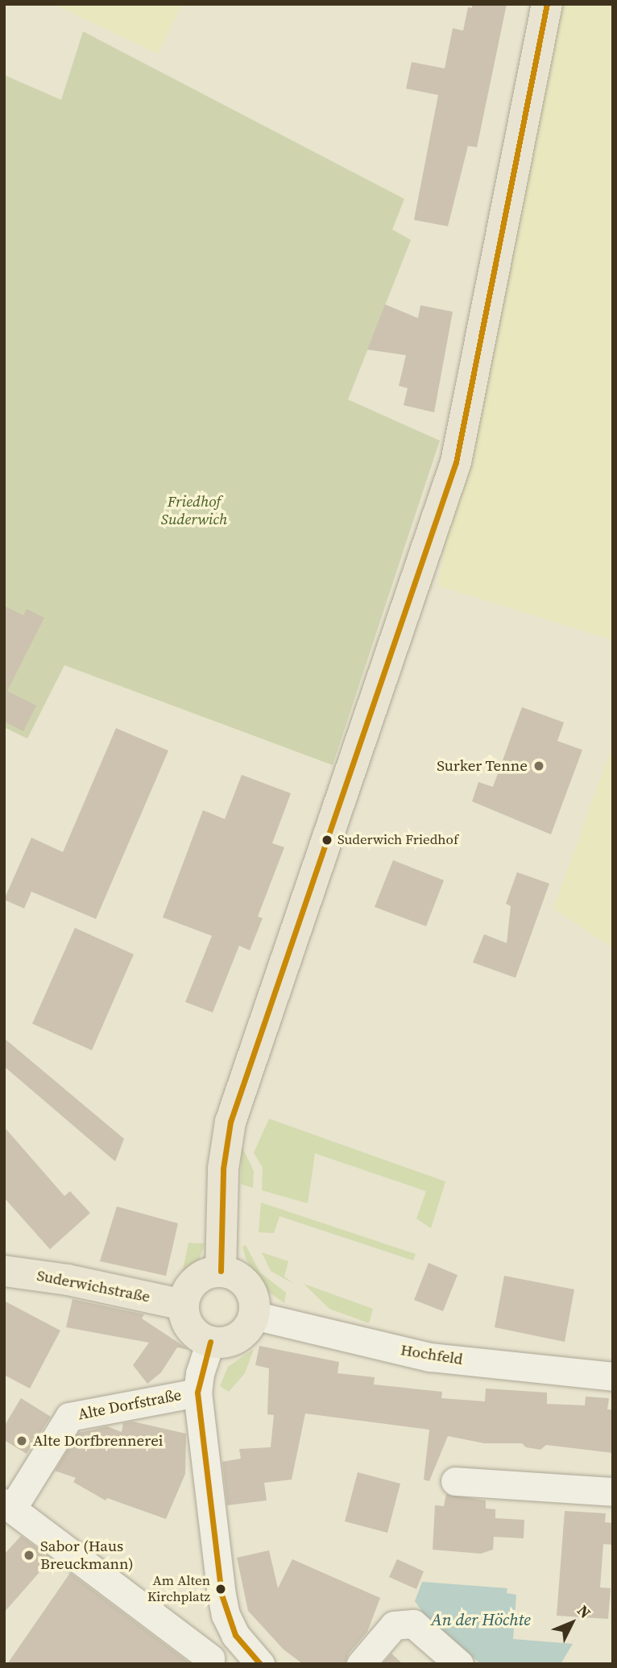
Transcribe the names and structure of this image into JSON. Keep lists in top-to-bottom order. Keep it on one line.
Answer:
{"streets":{"main road":["Suderwichstraße"],"street":["Hochfeld","Alte Dorfstraße"]},"crossings":[["Suderwichstraße","Hochfeld"]],"water":["An der Höchte"],"parks":["Friedhof Suderwich"],"places":["Surker Tenne","Suderwich Friedhof","Alte Dorfbrennerei","Sabor (Haus Breuckmann)","Am Alten Kirchplatz"],"north":"top right"}
